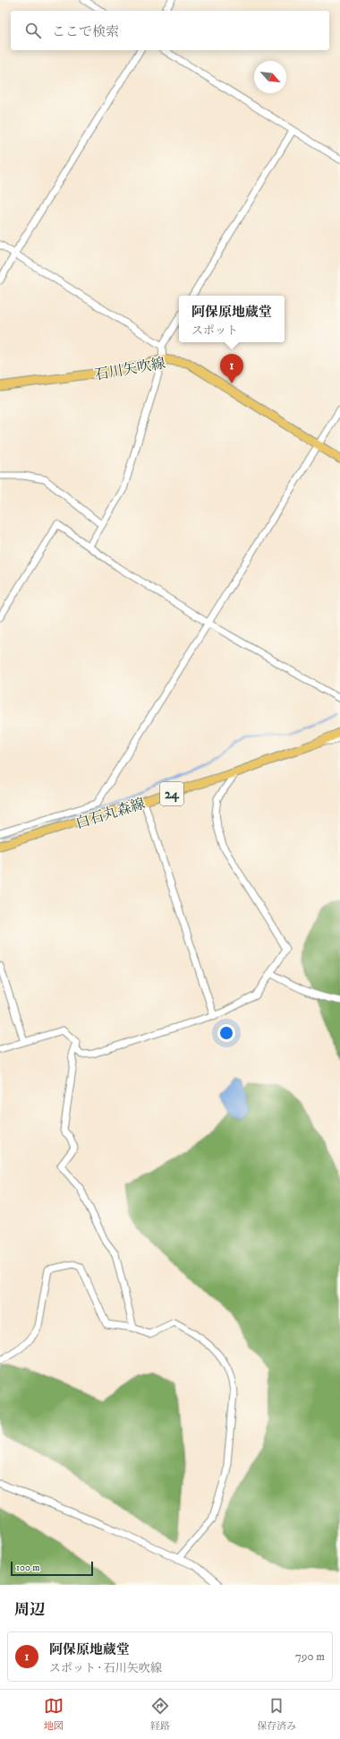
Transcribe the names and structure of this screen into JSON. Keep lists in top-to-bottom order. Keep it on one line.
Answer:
{"streets":{"main road":["石川矢吹線","24","白石丸森線"]},"scale_bar":"100 m","north":"bottom right","page":{"search":"ここで検索","popup":["阿保原地蔵堂","スポット"],"pins":"1","scale":"100 m","heading":"周辺","list":[{"mark":"1","name":"阿保原地蔵堂","note":"スポット · 石川矢吹線","value":"790 m"}],"nav":["地図","経路","保存済み"]}}
